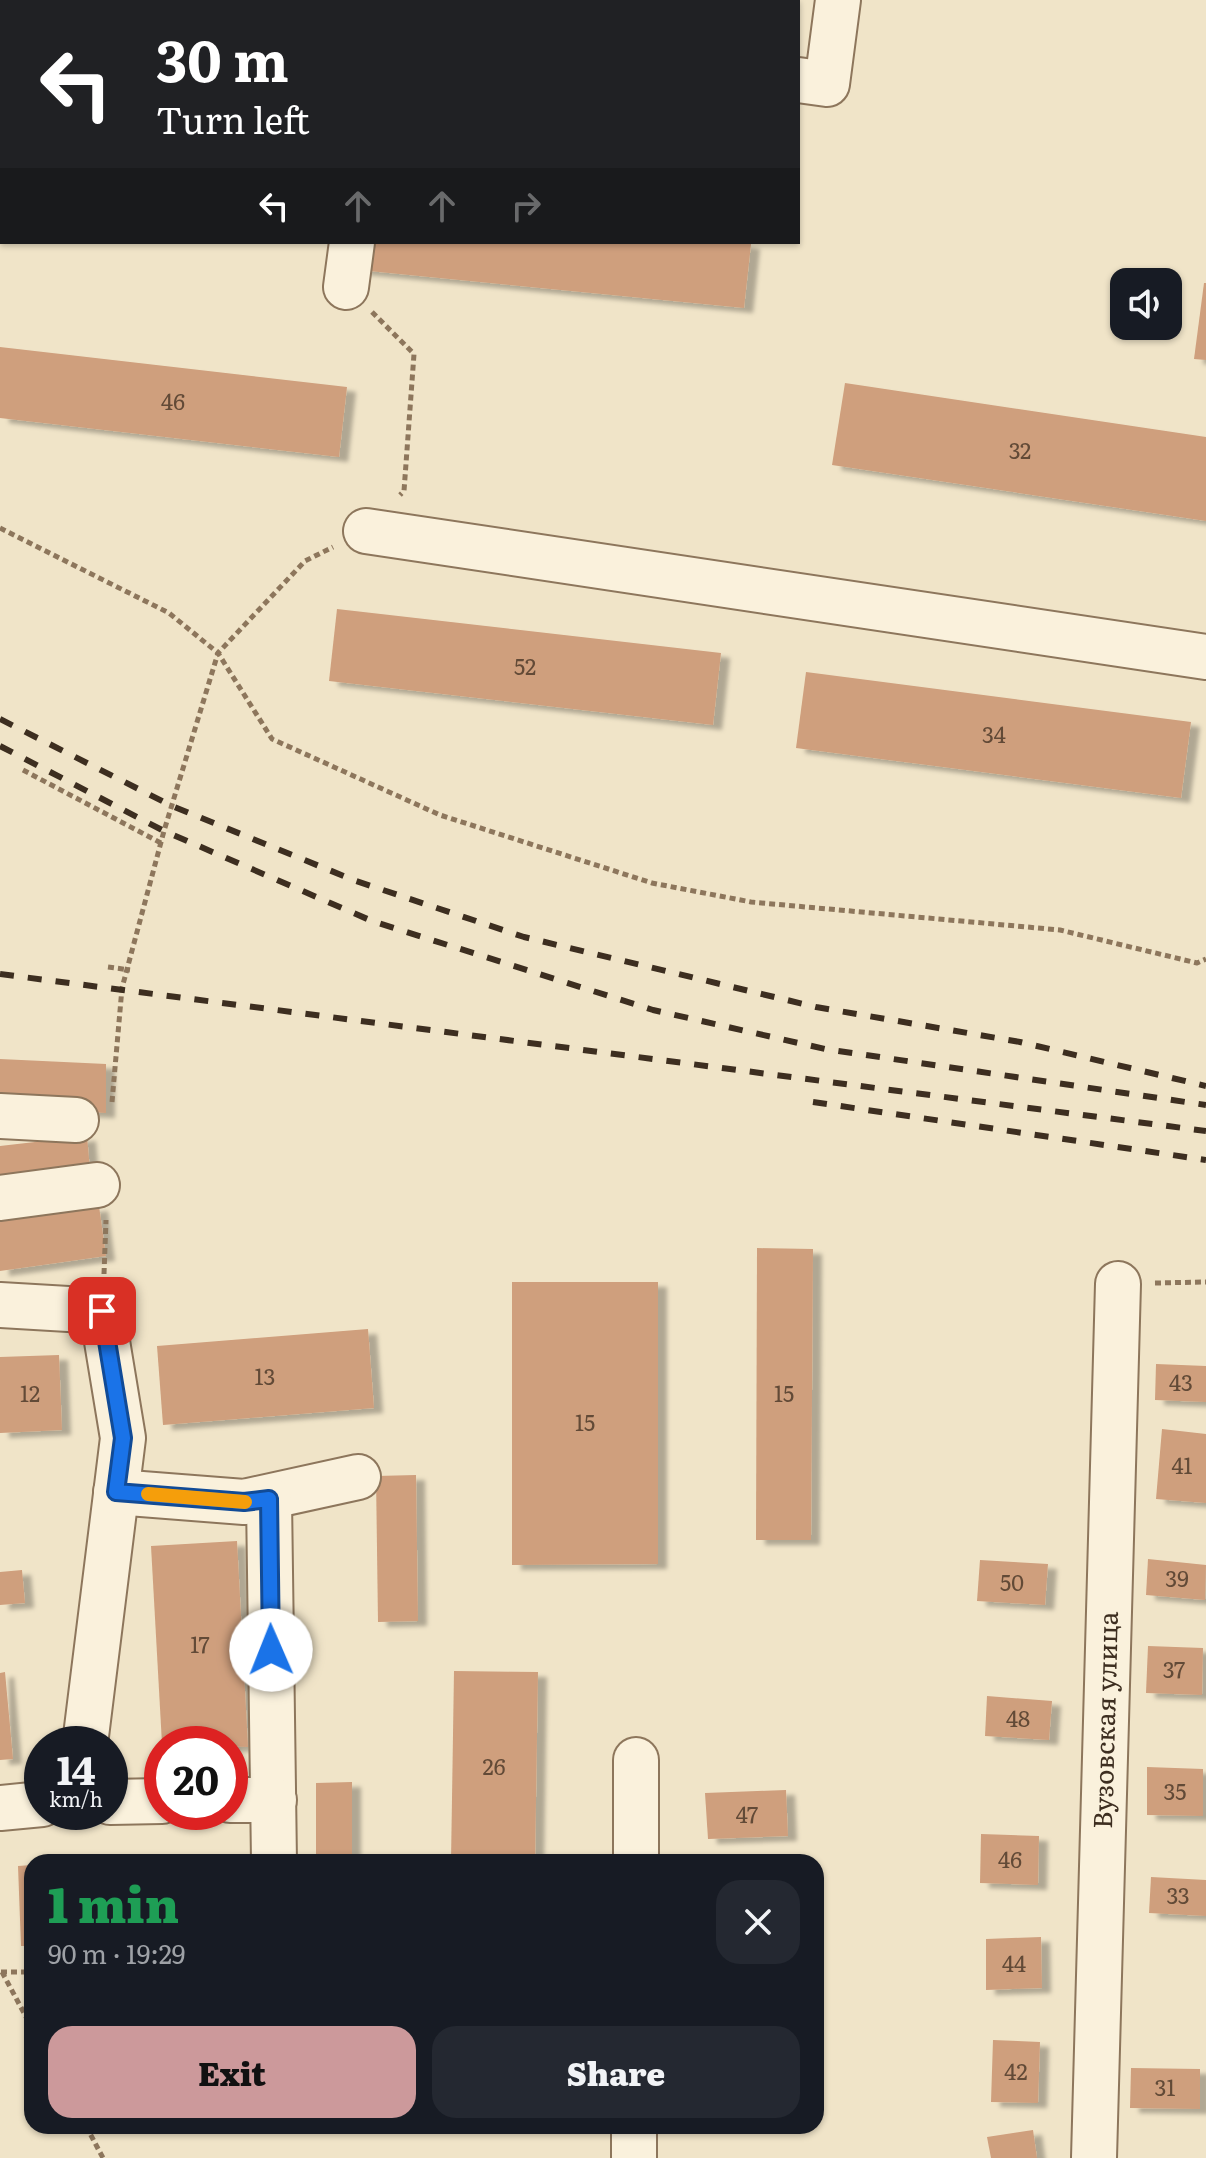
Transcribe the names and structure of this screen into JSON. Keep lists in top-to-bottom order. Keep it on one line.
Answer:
{"streets":{"street":["Вузовская улица"]},"house_numbers":["46","32","52","34","13","43","12","15","15","41","39","50","17","37","48","26","35","47","46","33","44","42","31"],"page":{"turn":["30 m","Turn left"],"speed":"14 km/h","limit":"20","heading":["1 min","90 m · 19:29"],"buttons":["Exit","Share"]}}
